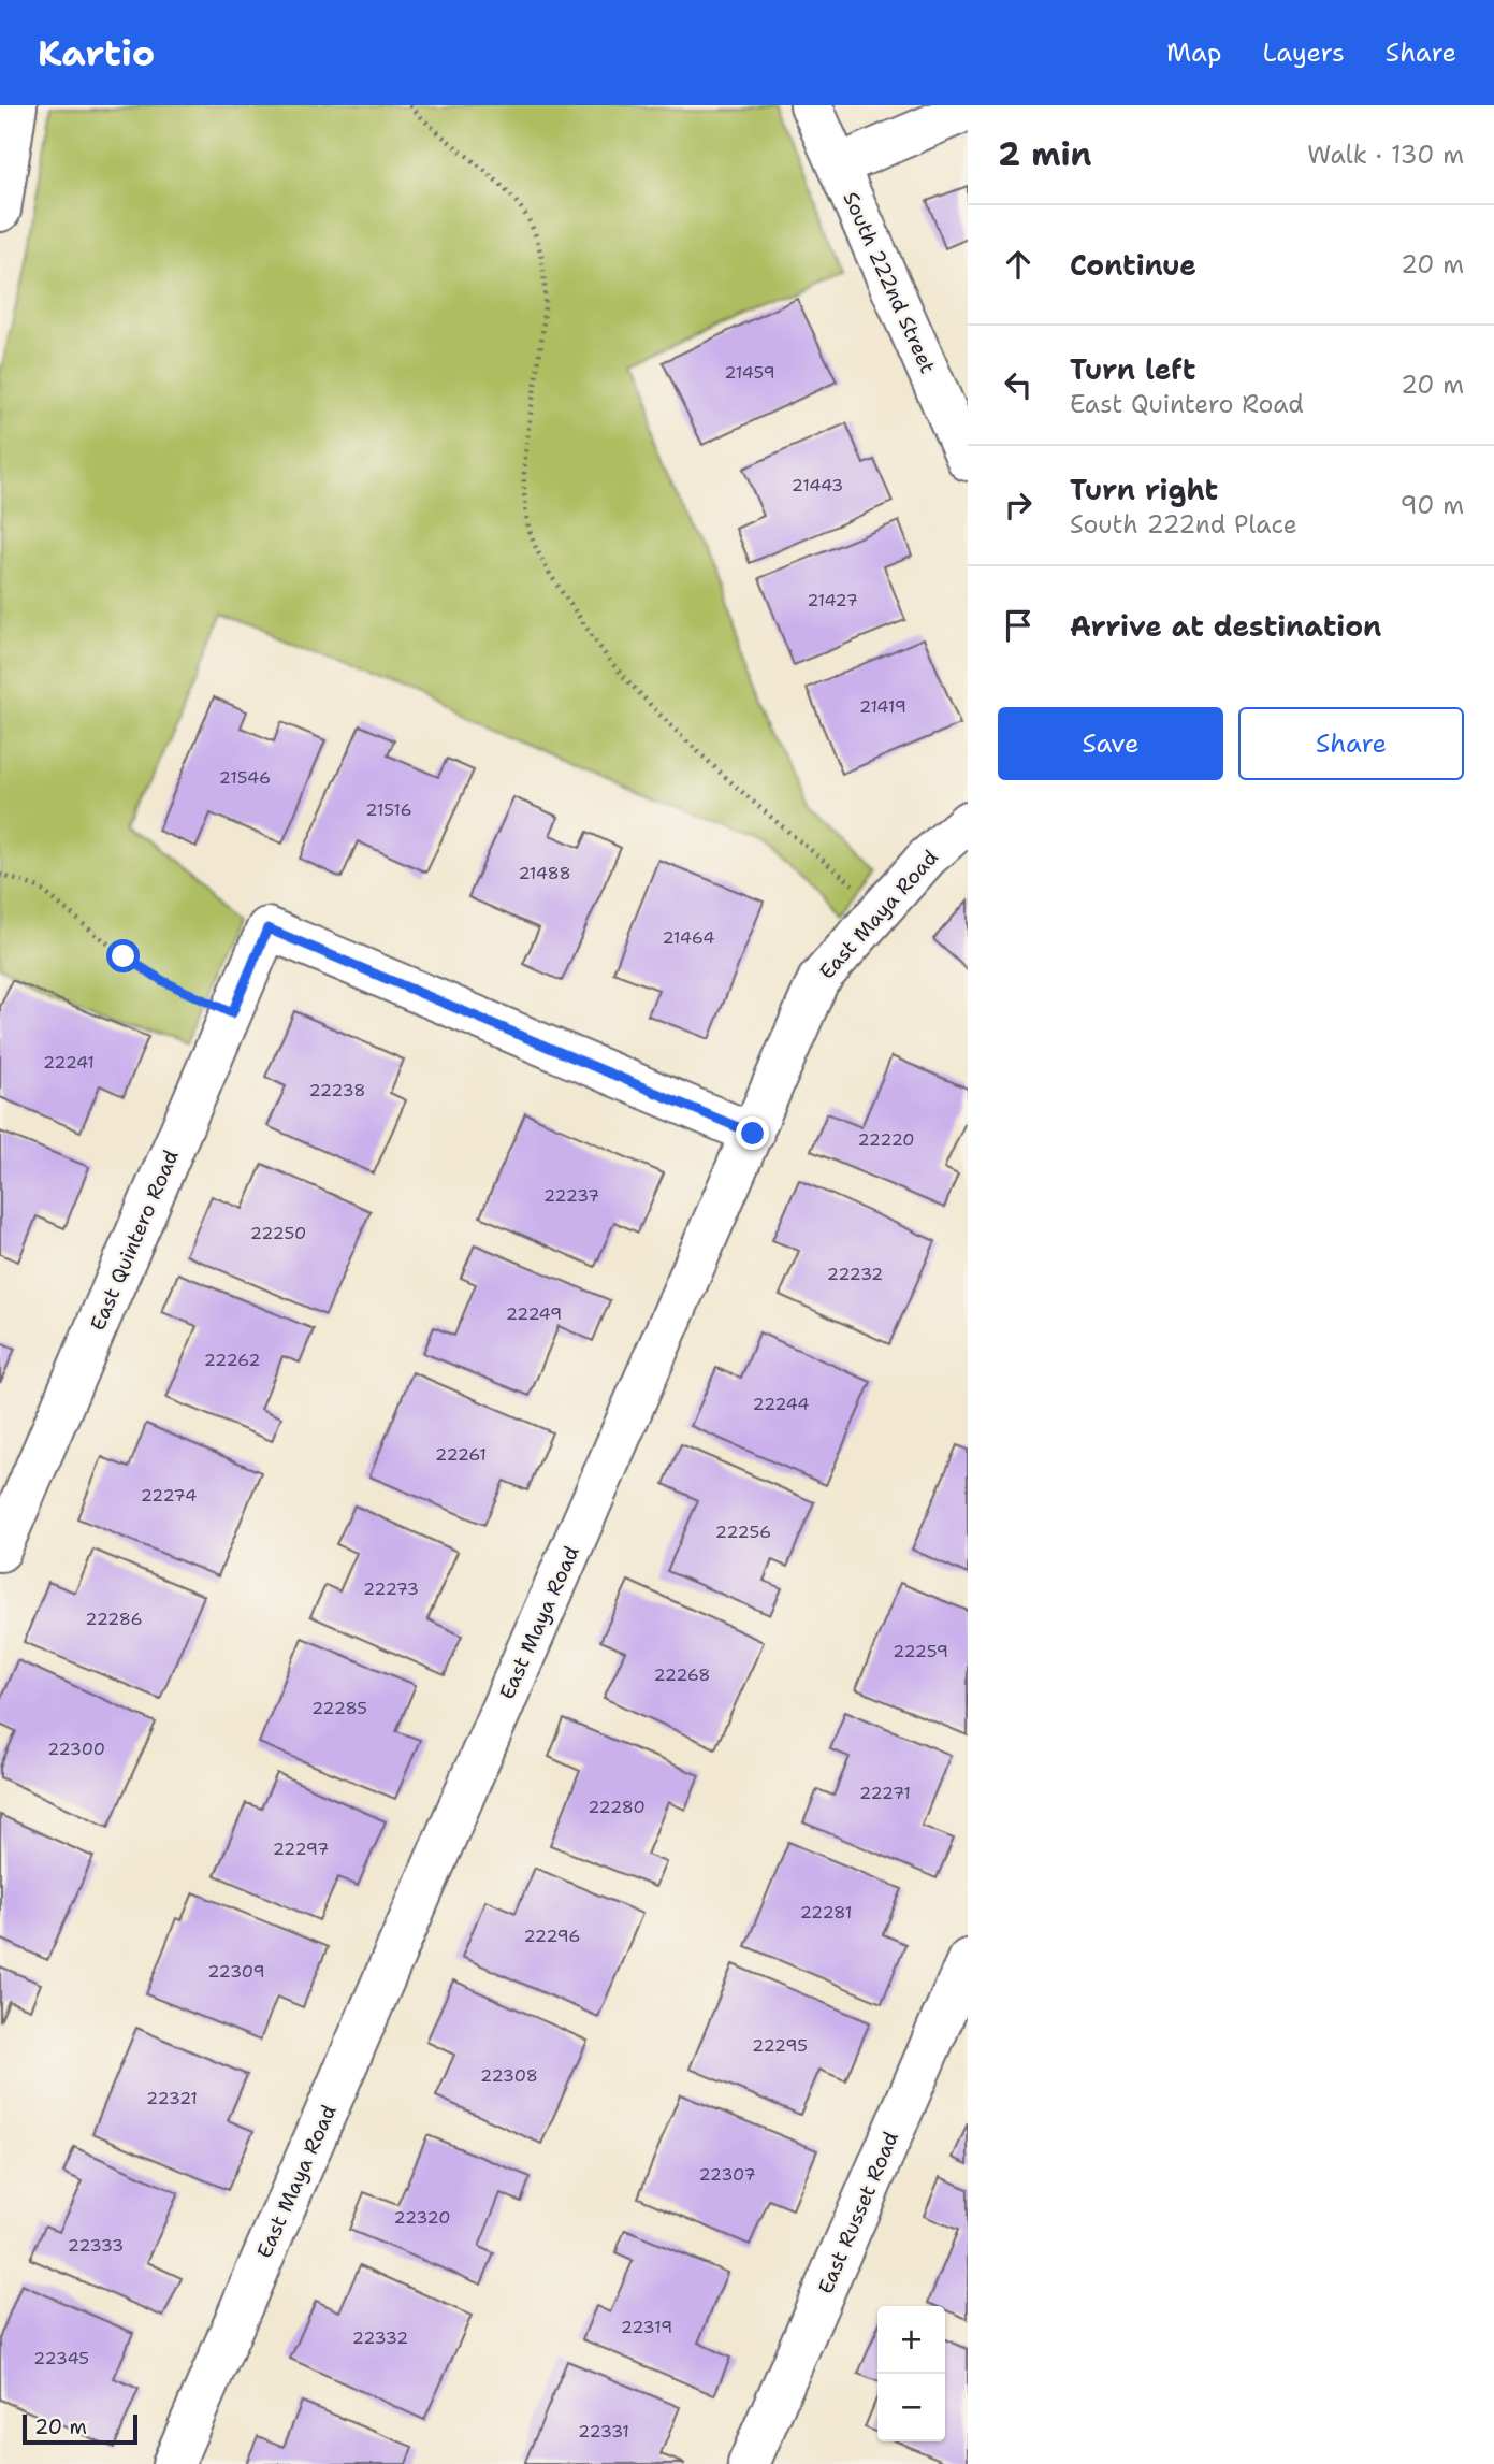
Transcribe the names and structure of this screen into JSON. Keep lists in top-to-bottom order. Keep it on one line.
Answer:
{"streets":{"street":["South 222nd Street","East Maya Road","East Quintero Road","East Russet Road"]},"crossings":[["East Maya Road","East Quintero Road"]],"house_numbers":["21459","21443","21427","21419","21546","21516","21488","21464","22241","22238","22220","22237","22250","22232","22249","22262","22244","22261","22274","22256","22273","22286","22259","22268","22285","22300","22271","22280","22297","22281","22296","22309","22295","22308","22321","22307","22320","22333","22319","22332","22345","22331"],"scale_bar":"20 m","page":{"header":"Kartio","nav":["Map","Layers","Share"],"heading":["2 min","Walk · 130 m"],"list":[["Continue","20 m"],["Turn left","East Quintero Road","20 m"],["Turn right","South 222nd Place","90 m"],"Arrive at destination"],"buttons":["Save","Share"],"map_buttons":["+","−"],"scale":"20 m"}}
